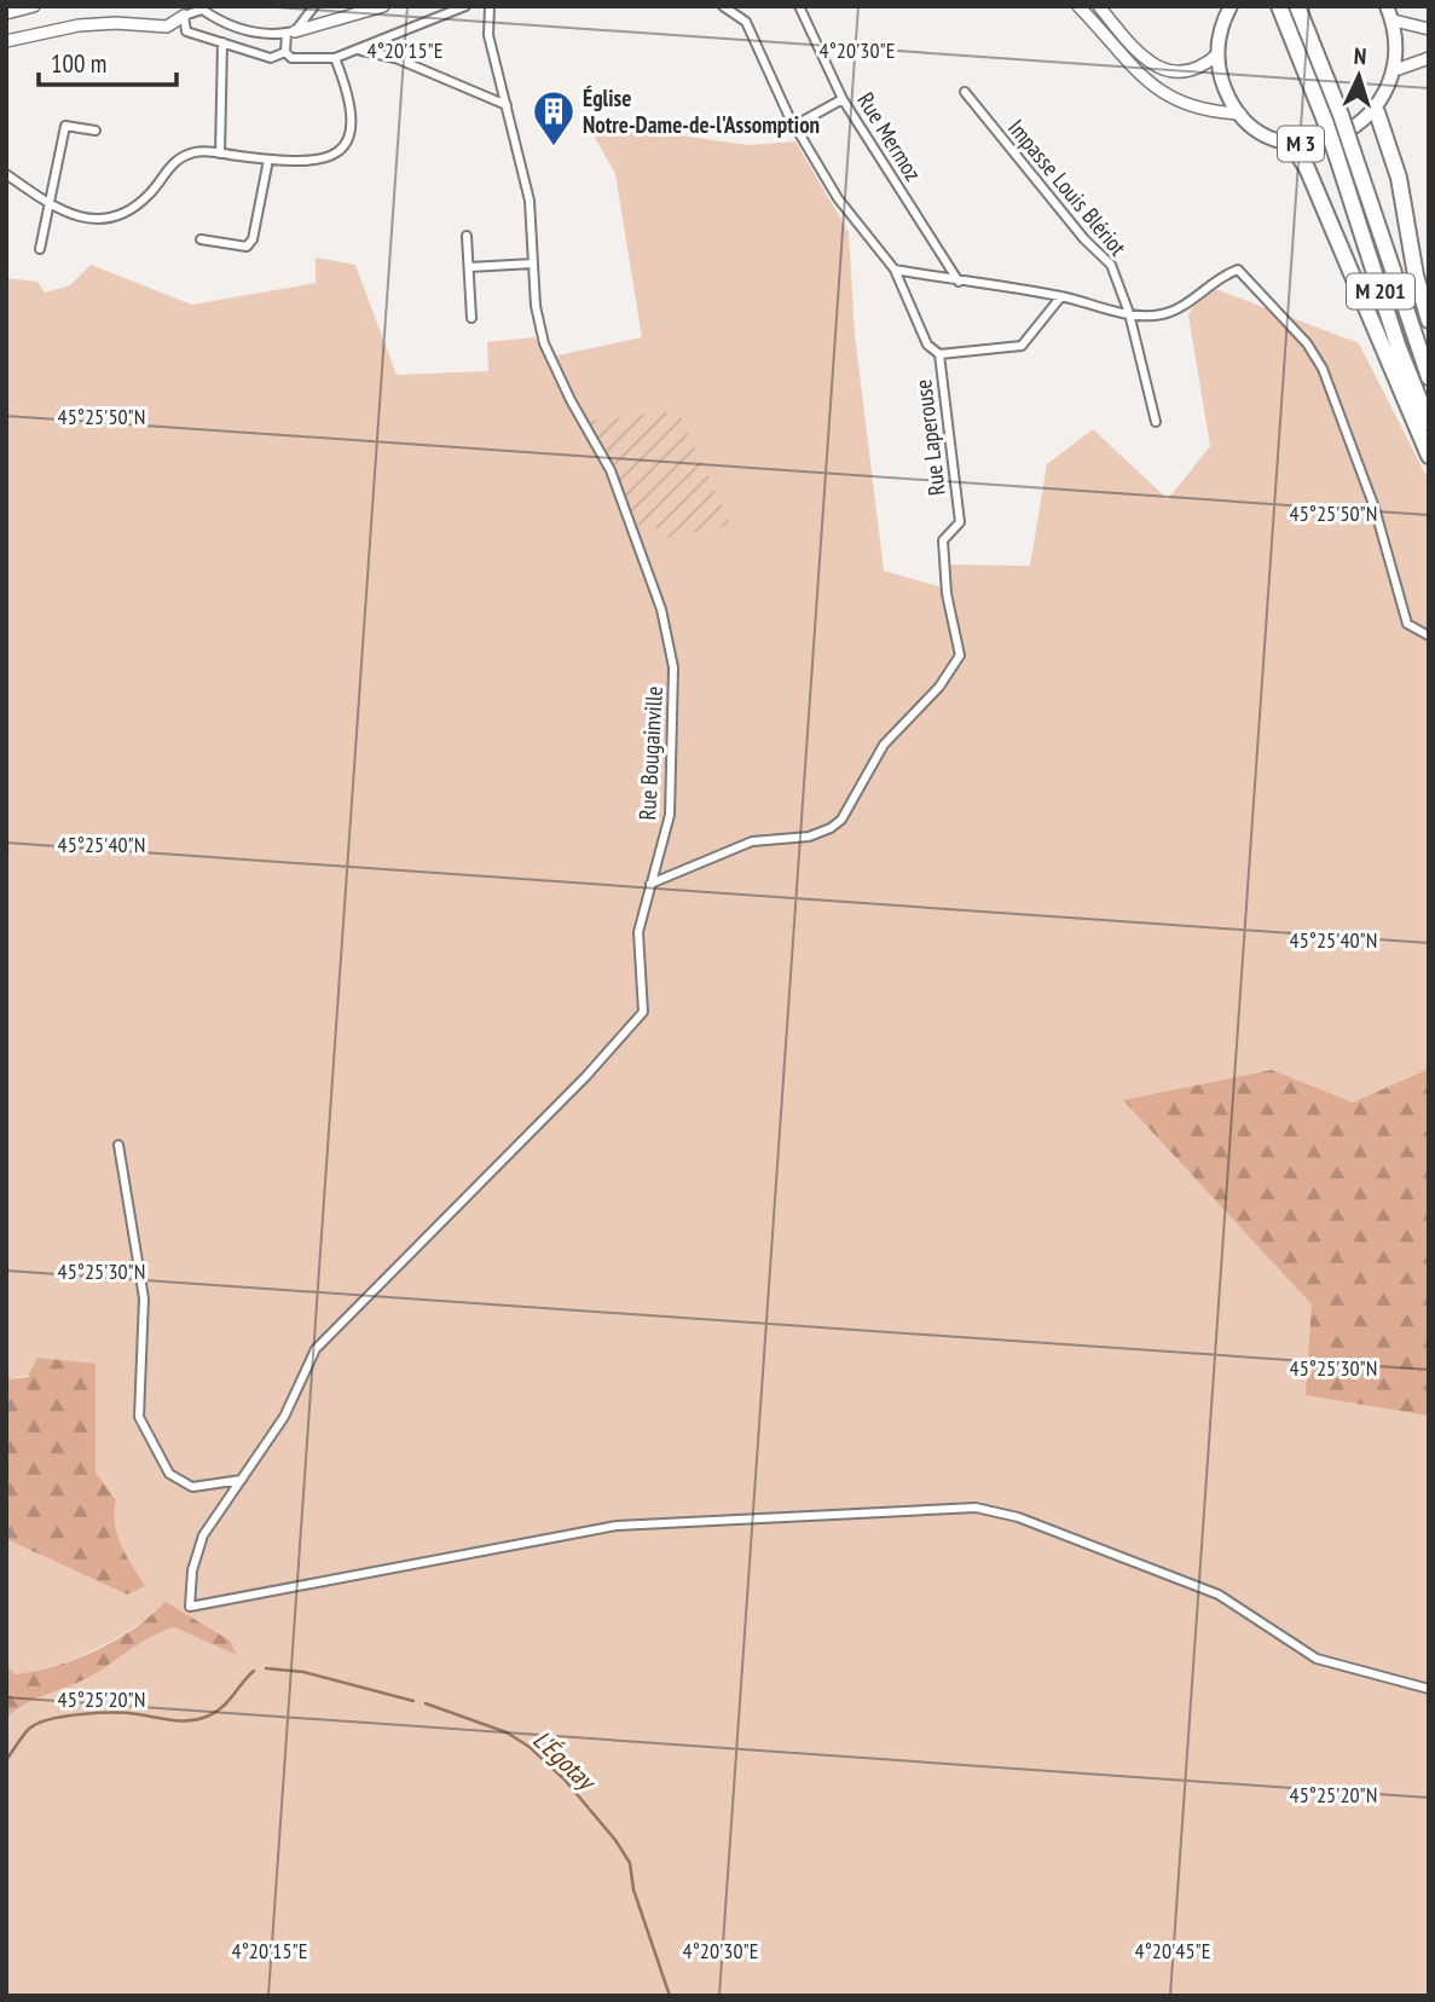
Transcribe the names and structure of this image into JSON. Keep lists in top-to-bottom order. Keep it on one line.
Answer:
{"streets":{"highway":["M 201"],"main road":["M 3"],"street":["Rue Mermoz","Impasse Louis Blériot","Rue Laperouse","Rue Bougainville"]},"crossings":[["Rue Laperouse","Rue Bougainville"]],"water":["L'Égotay"],"places":{"building":["Église Notre-Dame-de-l'Assomption"]},"scale_bar":"100 m","north":"top","coordinates":["4°20'15\"E","4°20'30\"E","45°25'50\"N","45°25'40\"N","45°25'30\"N","45°25'20\"N","4°20'45\"E"]}
